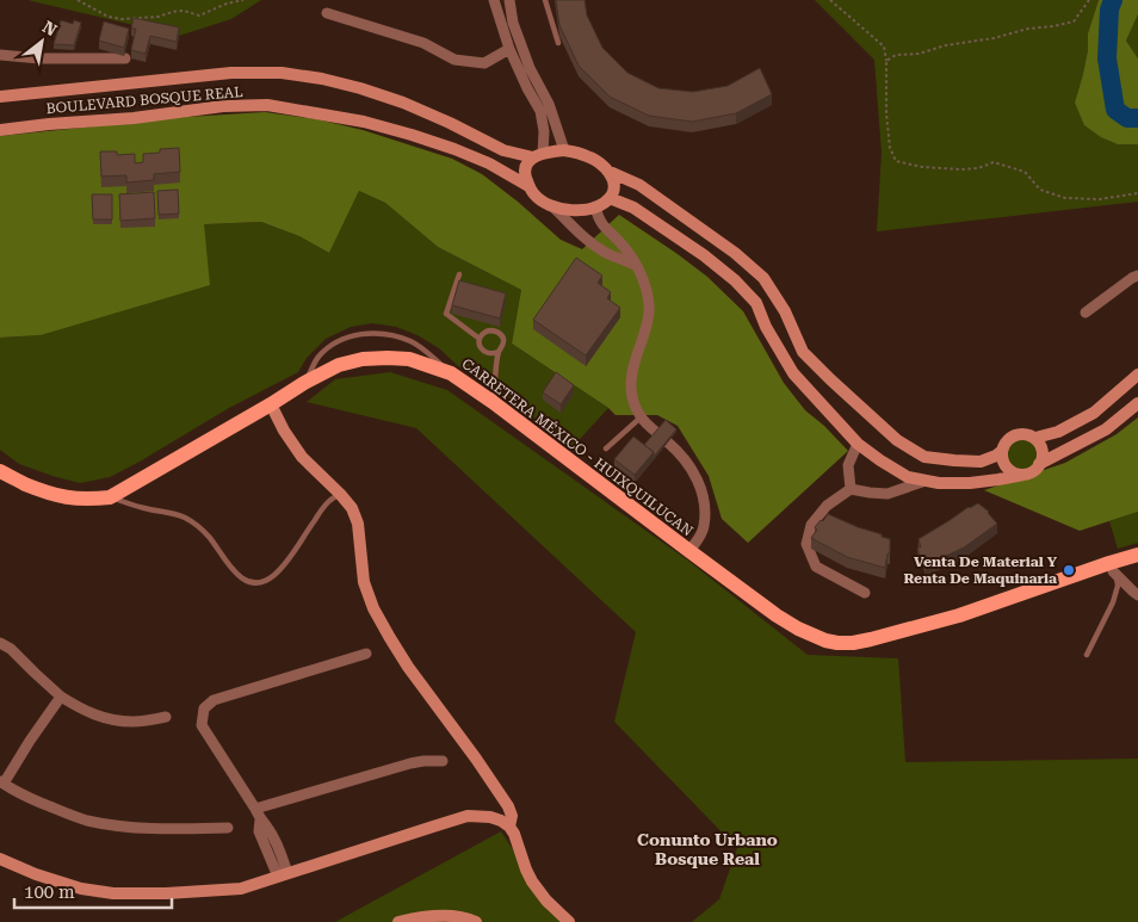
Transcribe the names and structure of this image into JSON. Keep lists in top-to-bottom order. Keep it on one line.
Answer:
{"streets":{"main road":["CARRETERA MÉXICO - HUIXQUILUCAN"],"street":["BOULEVARD BOSQUE REAL"]},"districts":["Conunto Urbano Bosque Real"],"places":["Venta De Material Y Renta De Maquinaria"],"scale_bar":"100 m","north":"top right"}
